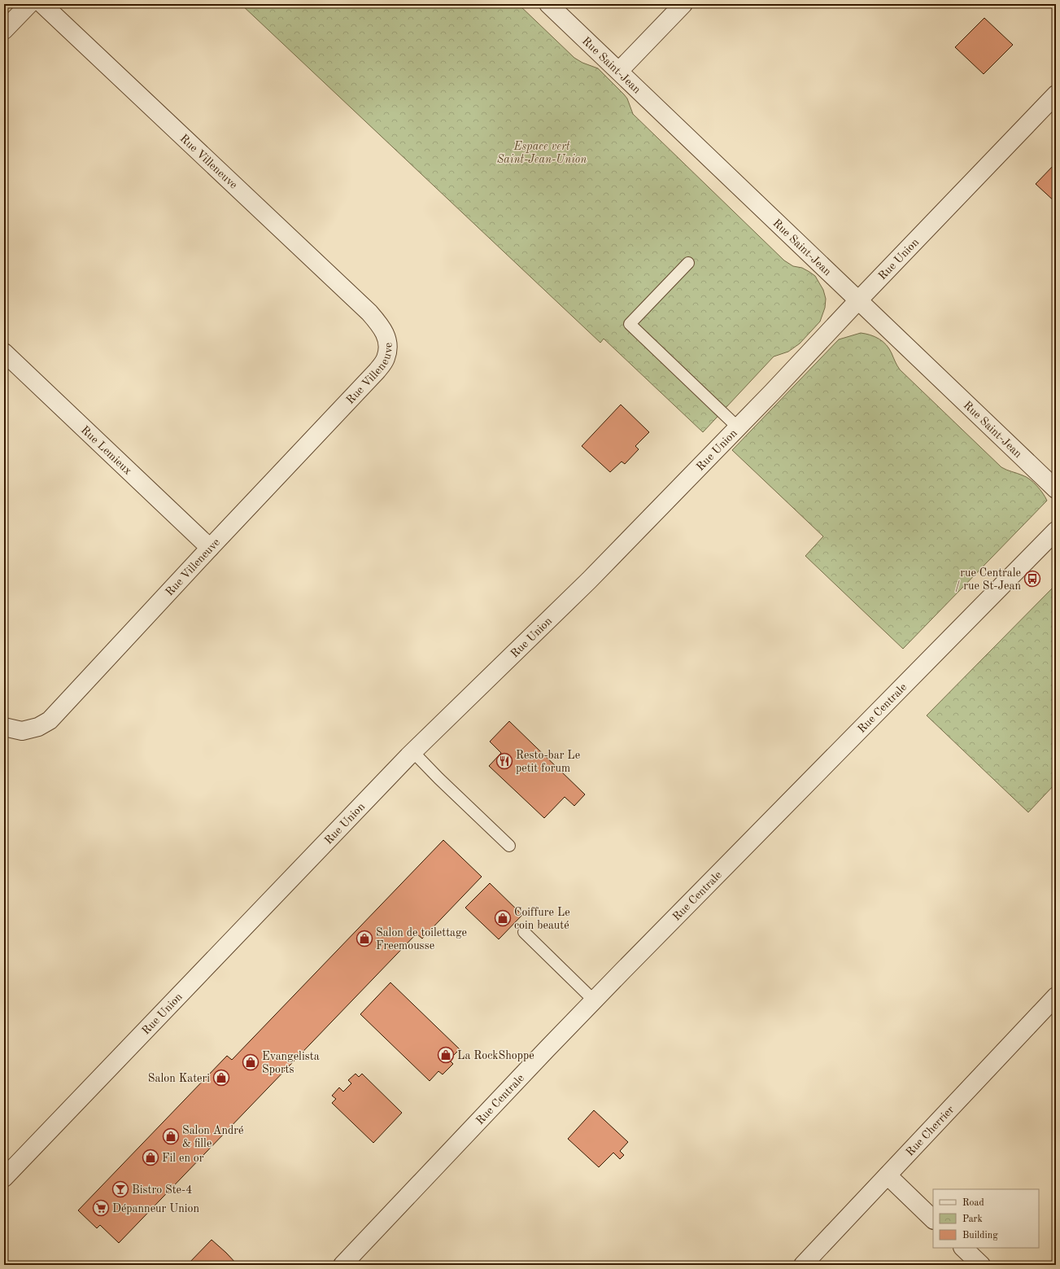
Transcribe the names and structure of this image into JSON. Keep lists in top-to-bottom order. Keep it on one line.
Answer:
{"streets":{"street":["Rue Saint-Jean","Rue Villeneuve","Rue Union","Rue Lemieux","Rue Centrale","Rue Cherrier"]},"crossings":[["Rue Saint-Jean","Rue Union"],["Rue Villeneuve","Rue Lemieux"]],"parks":["Espace vert Saint-Jean-Union"],"places":{"bus stop":["rue Centrale / rue St-Jean"],"restaurant":["Resto-bar Le petit forum"],"shop":["Coiffure Le coin beauté","Salon de toilettage Freemousse","La RockShoppe","Evangelista Sports","Salon Kateri","Salon André & fille","Fil en or"],"bar":["Bistro Ste-4"],"supermarket":["Dépanneur Union"]},"legend":["Road","Park","Building"]}
